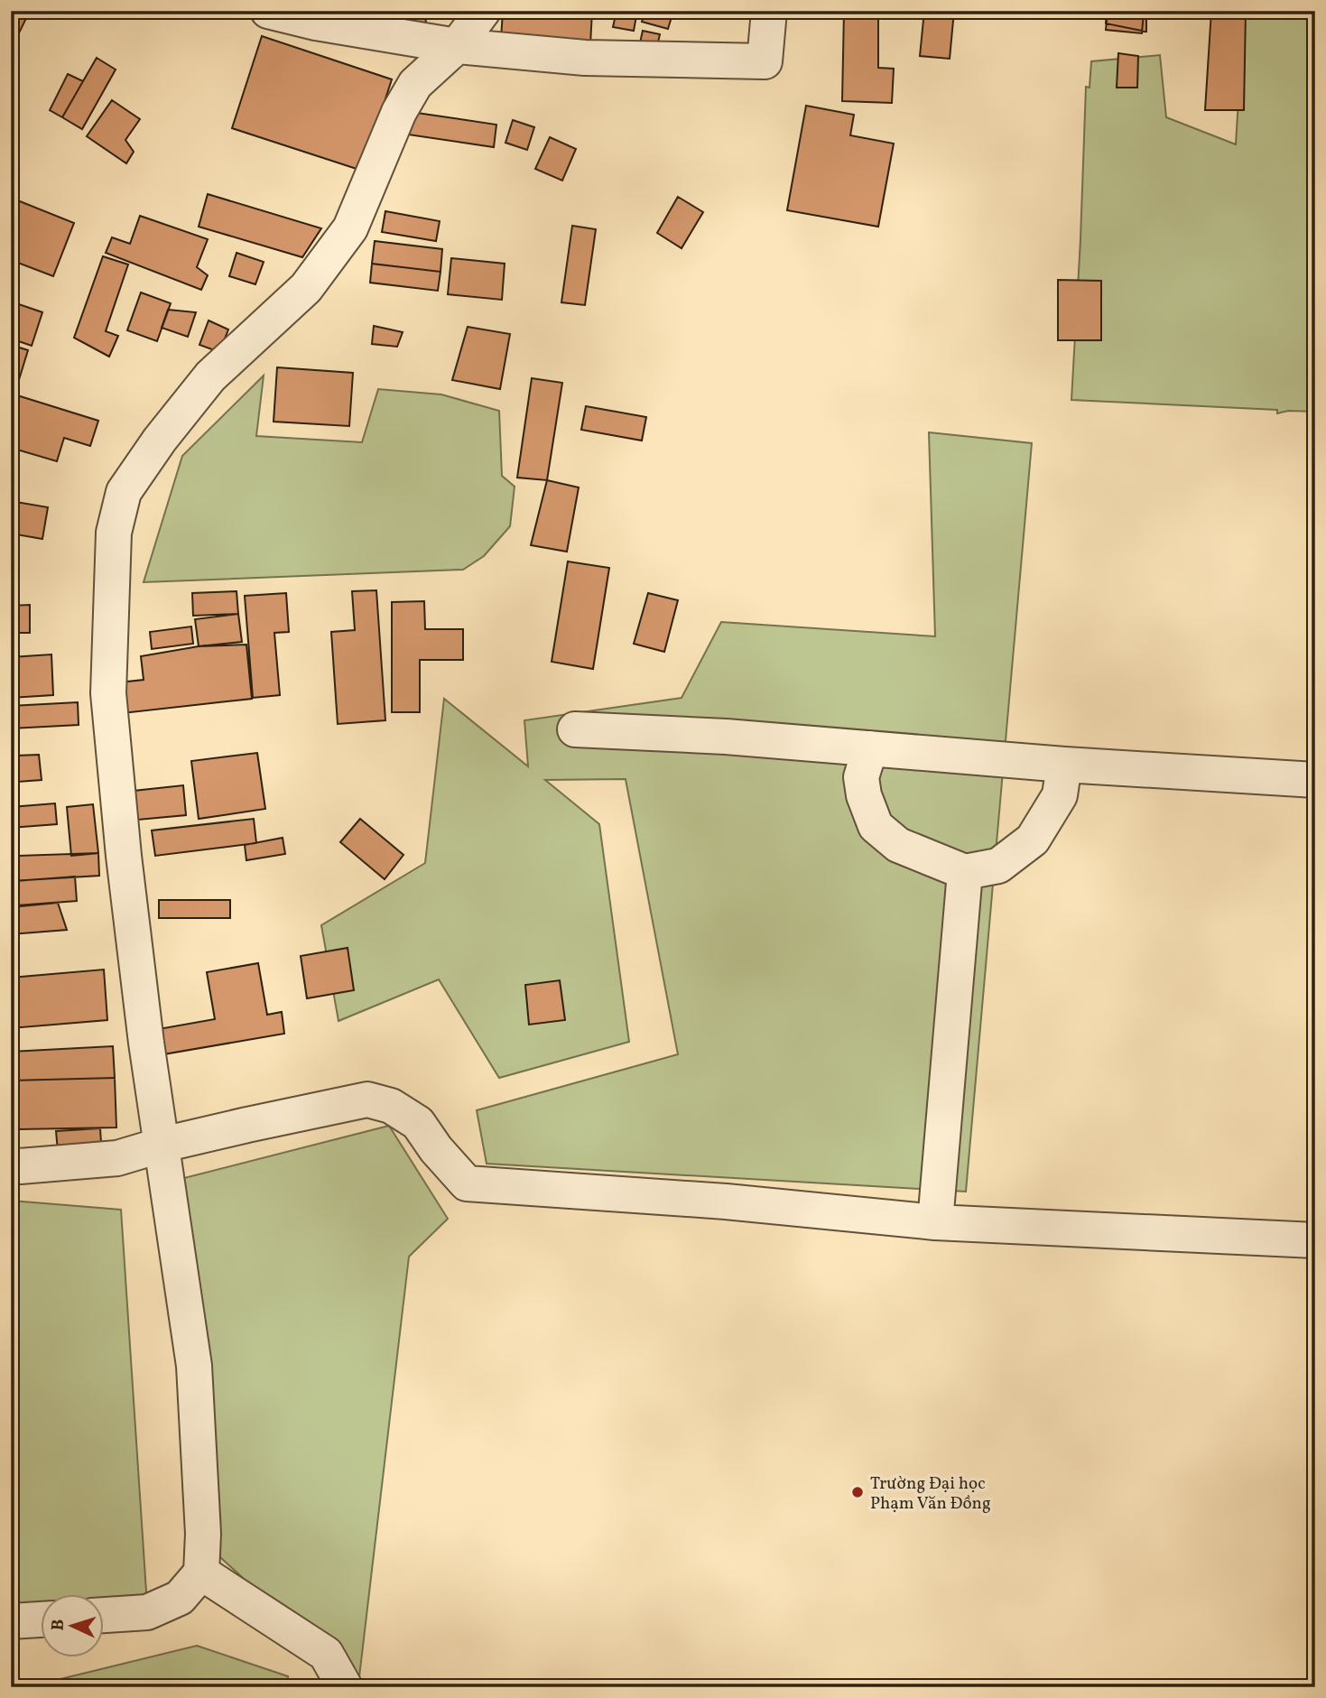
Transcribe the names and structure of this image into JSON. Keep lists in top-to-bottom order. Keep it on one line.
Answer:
{"places":["Trường Đại học Phạm Văn Đồng"],"north":"left"}
